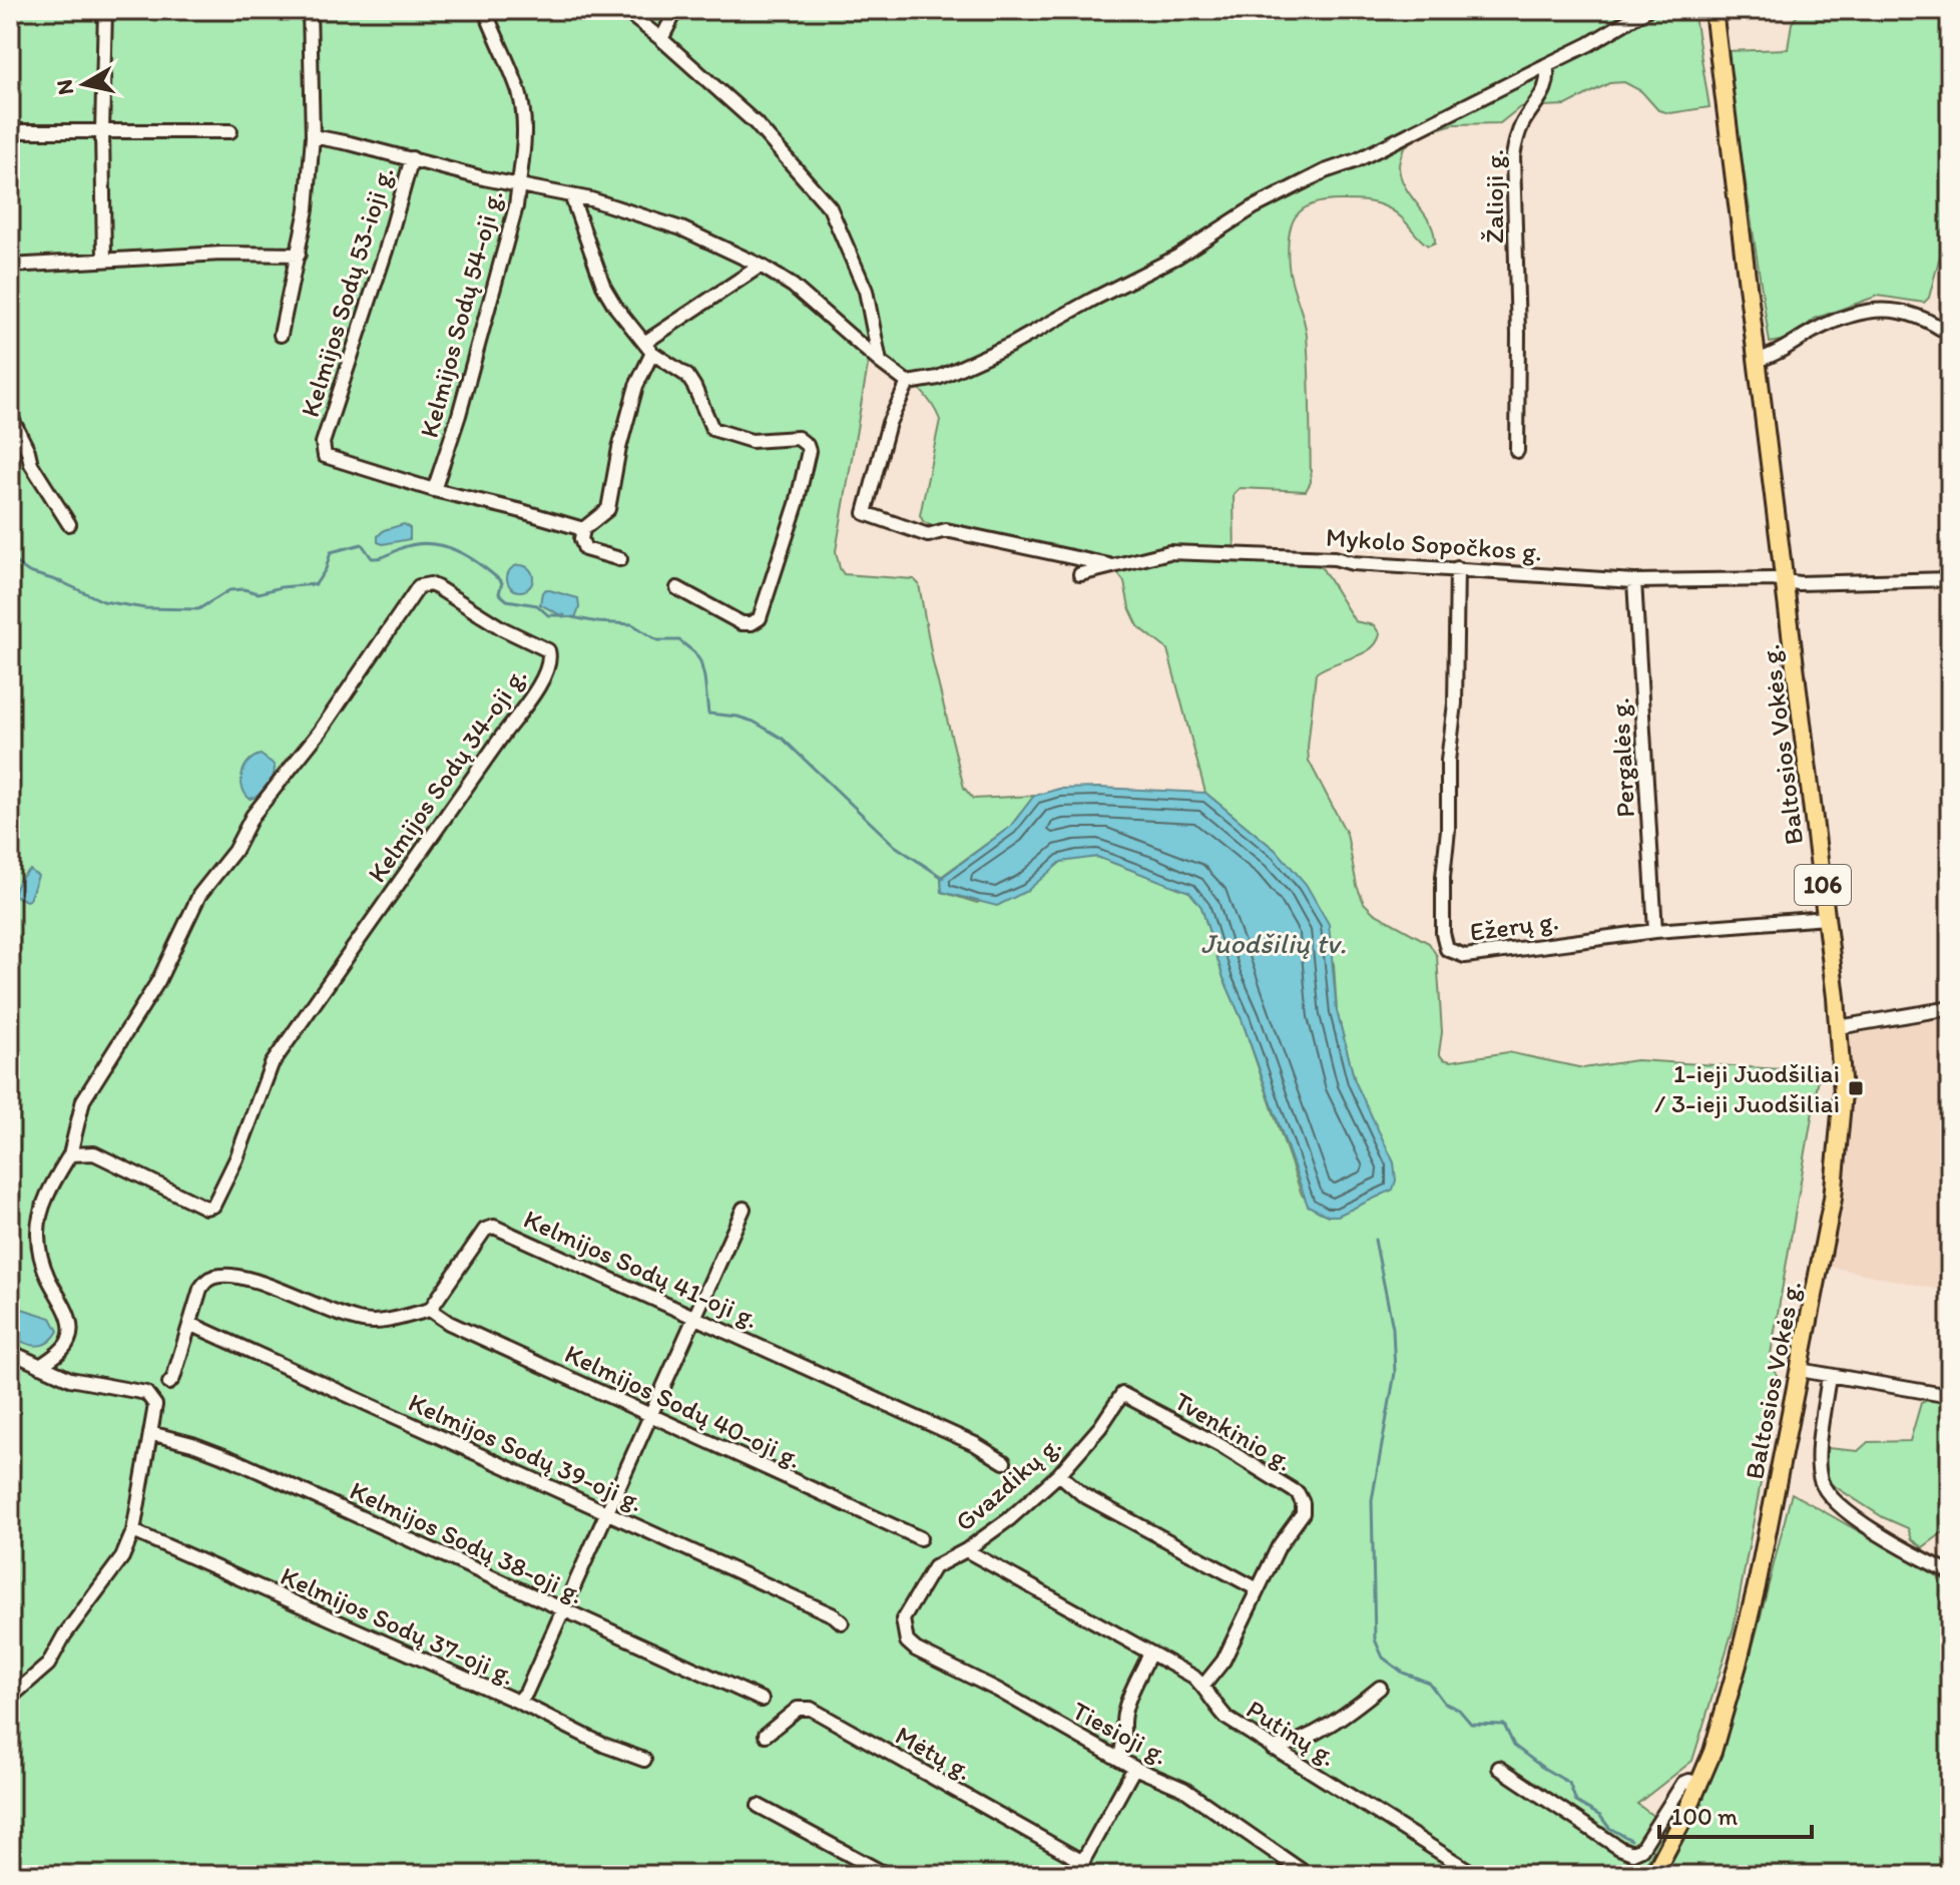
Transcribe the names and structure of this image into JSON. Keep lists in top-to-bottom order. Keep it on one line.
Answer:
{"streets":{"main road":["Baltosios Vokės g.","106"],"street":["Žalioji g.","Kelmijos Sodų 53-ioji g.","Kelmijos Sodų 54-oji g.","Mykolo Sopočkos g.","Pergalės g.","Kelmijos Sodų 34-oji g.","Ežerų g.","Kelmijos Sodų 41-oji g.","Kelmijos Sodų 40-oji g.","Tvenkinio g.","Kelmijos Sodų 39-oji g.","Gvazdikų g.","Kelmijos Sodų 38-oji g.","Kelmijos Sodų 37-oji g.","Tiesioji g.","Putinų g.","Mėtų g."]},"crossings":[["Kelmijos Sodų 53-ioji g.","Kelmijos Sodų 54-oji g."],["Mykolo Sopočkos g.","Baltosios Vokės g."],["Mykolo Sopočkos g.","Pergalės g."],["Mykolo Sopočkos g.","Ežerų g."],["Baltosios Vokės g.","106"],["Baltosios Vokės g.","Ežerų g."],["Pergalės g.","Ežerų g."],["Kelmijos Sodų 41-oji g.","Kelmijos Sodų 40-oji g."],["Tvenkinio g.","Gvazdikų g."],["Tvenkinio g.","Putinų g."],["Gvazdikų g.","Tiesioji g."],["Gvazdikų g.","Putinų g."]],"water":["Juodšilių tv."],"places":{"transit":["1-ieji Juodšiliai / 3-ieji Juodšiliai"]},"scale_bar":"100 m","north":"left"}
